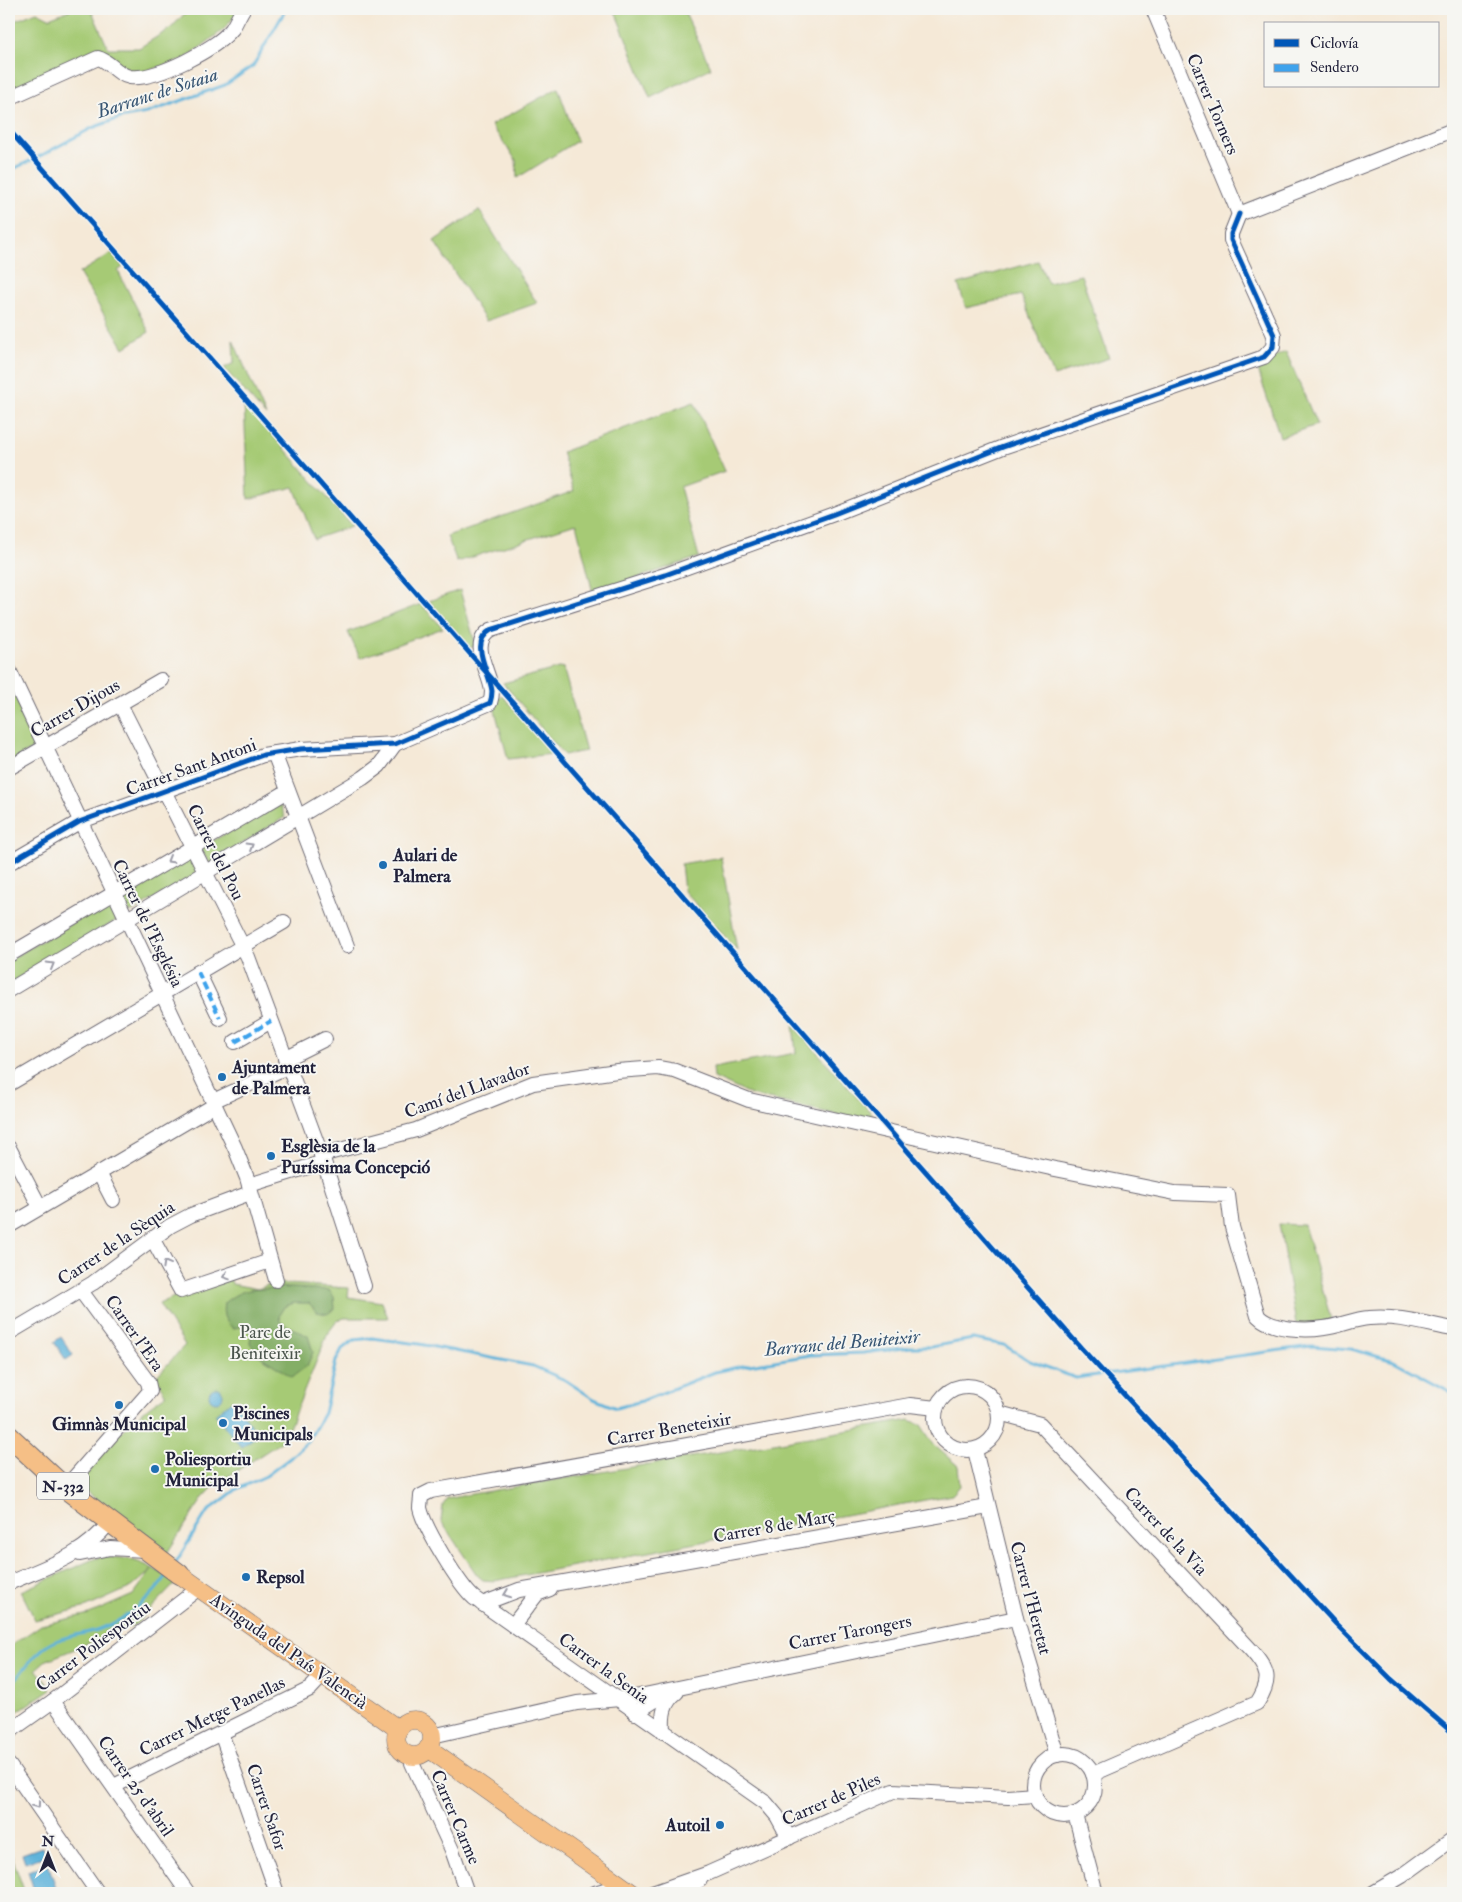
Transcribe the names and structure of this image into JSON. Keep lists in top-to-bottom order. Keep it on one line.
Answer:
{"streets":{"highway":["N-332"],"main road":["Avinguda del País Valencià"],"street":["Carrer Torners","Carrer Dijous","Carrer Sant Antoni","Carrer del Pou","Carrer de l'Església","Camí del Llavador","Carrer de la Sèquia","Carrer l'Era","Carrer Beneteixir","Carrer 8 de Març","Carrer de la Via","Carrer l'Heretat","Carrer Tarongers","Carrer Poliesportiu","Carrer la Senia","Carrer Metge Panellas","Carrer 25 d'abril","Carrer de Piles","Carrer Safor","Carrer Carme"]},"crossings":[["Carrer Torners","Carrer Sant Antoni"],["Carrer Dijous","Carrer del Pou"],["Carrer Dijous","Carrer de l'Església"],["Carrer Sant Antoni","Carrer del Pou"],["Carrer Sant Antoni","Carrer de l'Església"],["Carrer del Pou","Camí del Llavador"],["Carrer del Pou","Carrer de la Sèquia"],["Carrer de l'Església","Carrer de la Sèquia"],["Camí del Llavador","Carrer de la Sèquia"],["Carrer de la Sèquia","Carrer l'Era"],["Carrer l'Era","N-332"],["Carrer Beneteixir","Carrer de la Via"],["Carrer Beneteixir","Carrer l'Heretat"],["Carrer Beneteixir","Carrer la Senia"],["N-332","Avinguda del País Valencià"],["Carrer 8 de Març","Carrer l'Heretat"],["Carrer 8 de Març","Carrer la Senia"],["Carrer de la Via","Carrer l'Heretat"],["Carrer de la Via","Carrer de Piles"],["Carrer l'Heretat","Carrer Tarongers"],["Carrer l'Heretat","Carrer de Piles"],["Carrer Tarongers","Avinguda del País Valencià"],["Carrer Tarongers","Carrer la Senia"],["Carrer Tarongers","Carrer Carme"],["Carrer Poliesportiu","Avinguda del País Valencià"],["Carrer Poliesportiu","Carrer 25 d'abril"],["Avinguda del País Valencià","Carrer Metge Panellas"],["Avinguda del País Valencià","Carrer Carme"],["Carrer la Senia","Carrer de Piles"],["Carrer Metge Panellas","Carrer 25 d'abril"],["Carrer Metge Panellas","Carrer Safor"]],"water":["Barranc de Sotaia","Barranc del Beniteixir"],"parks":["Parc de Beniteixir"],"places":["Aulari de Palmera","Ajuntament de Palmera","Esglèsia de la Puríssima Concepció","Gimnàs Municipal","Piscines Municipals","Poliesportiu Municipal","Repsol","Autoil"],"legend":["Ciclovía","Sendero"],"north":"top"}
